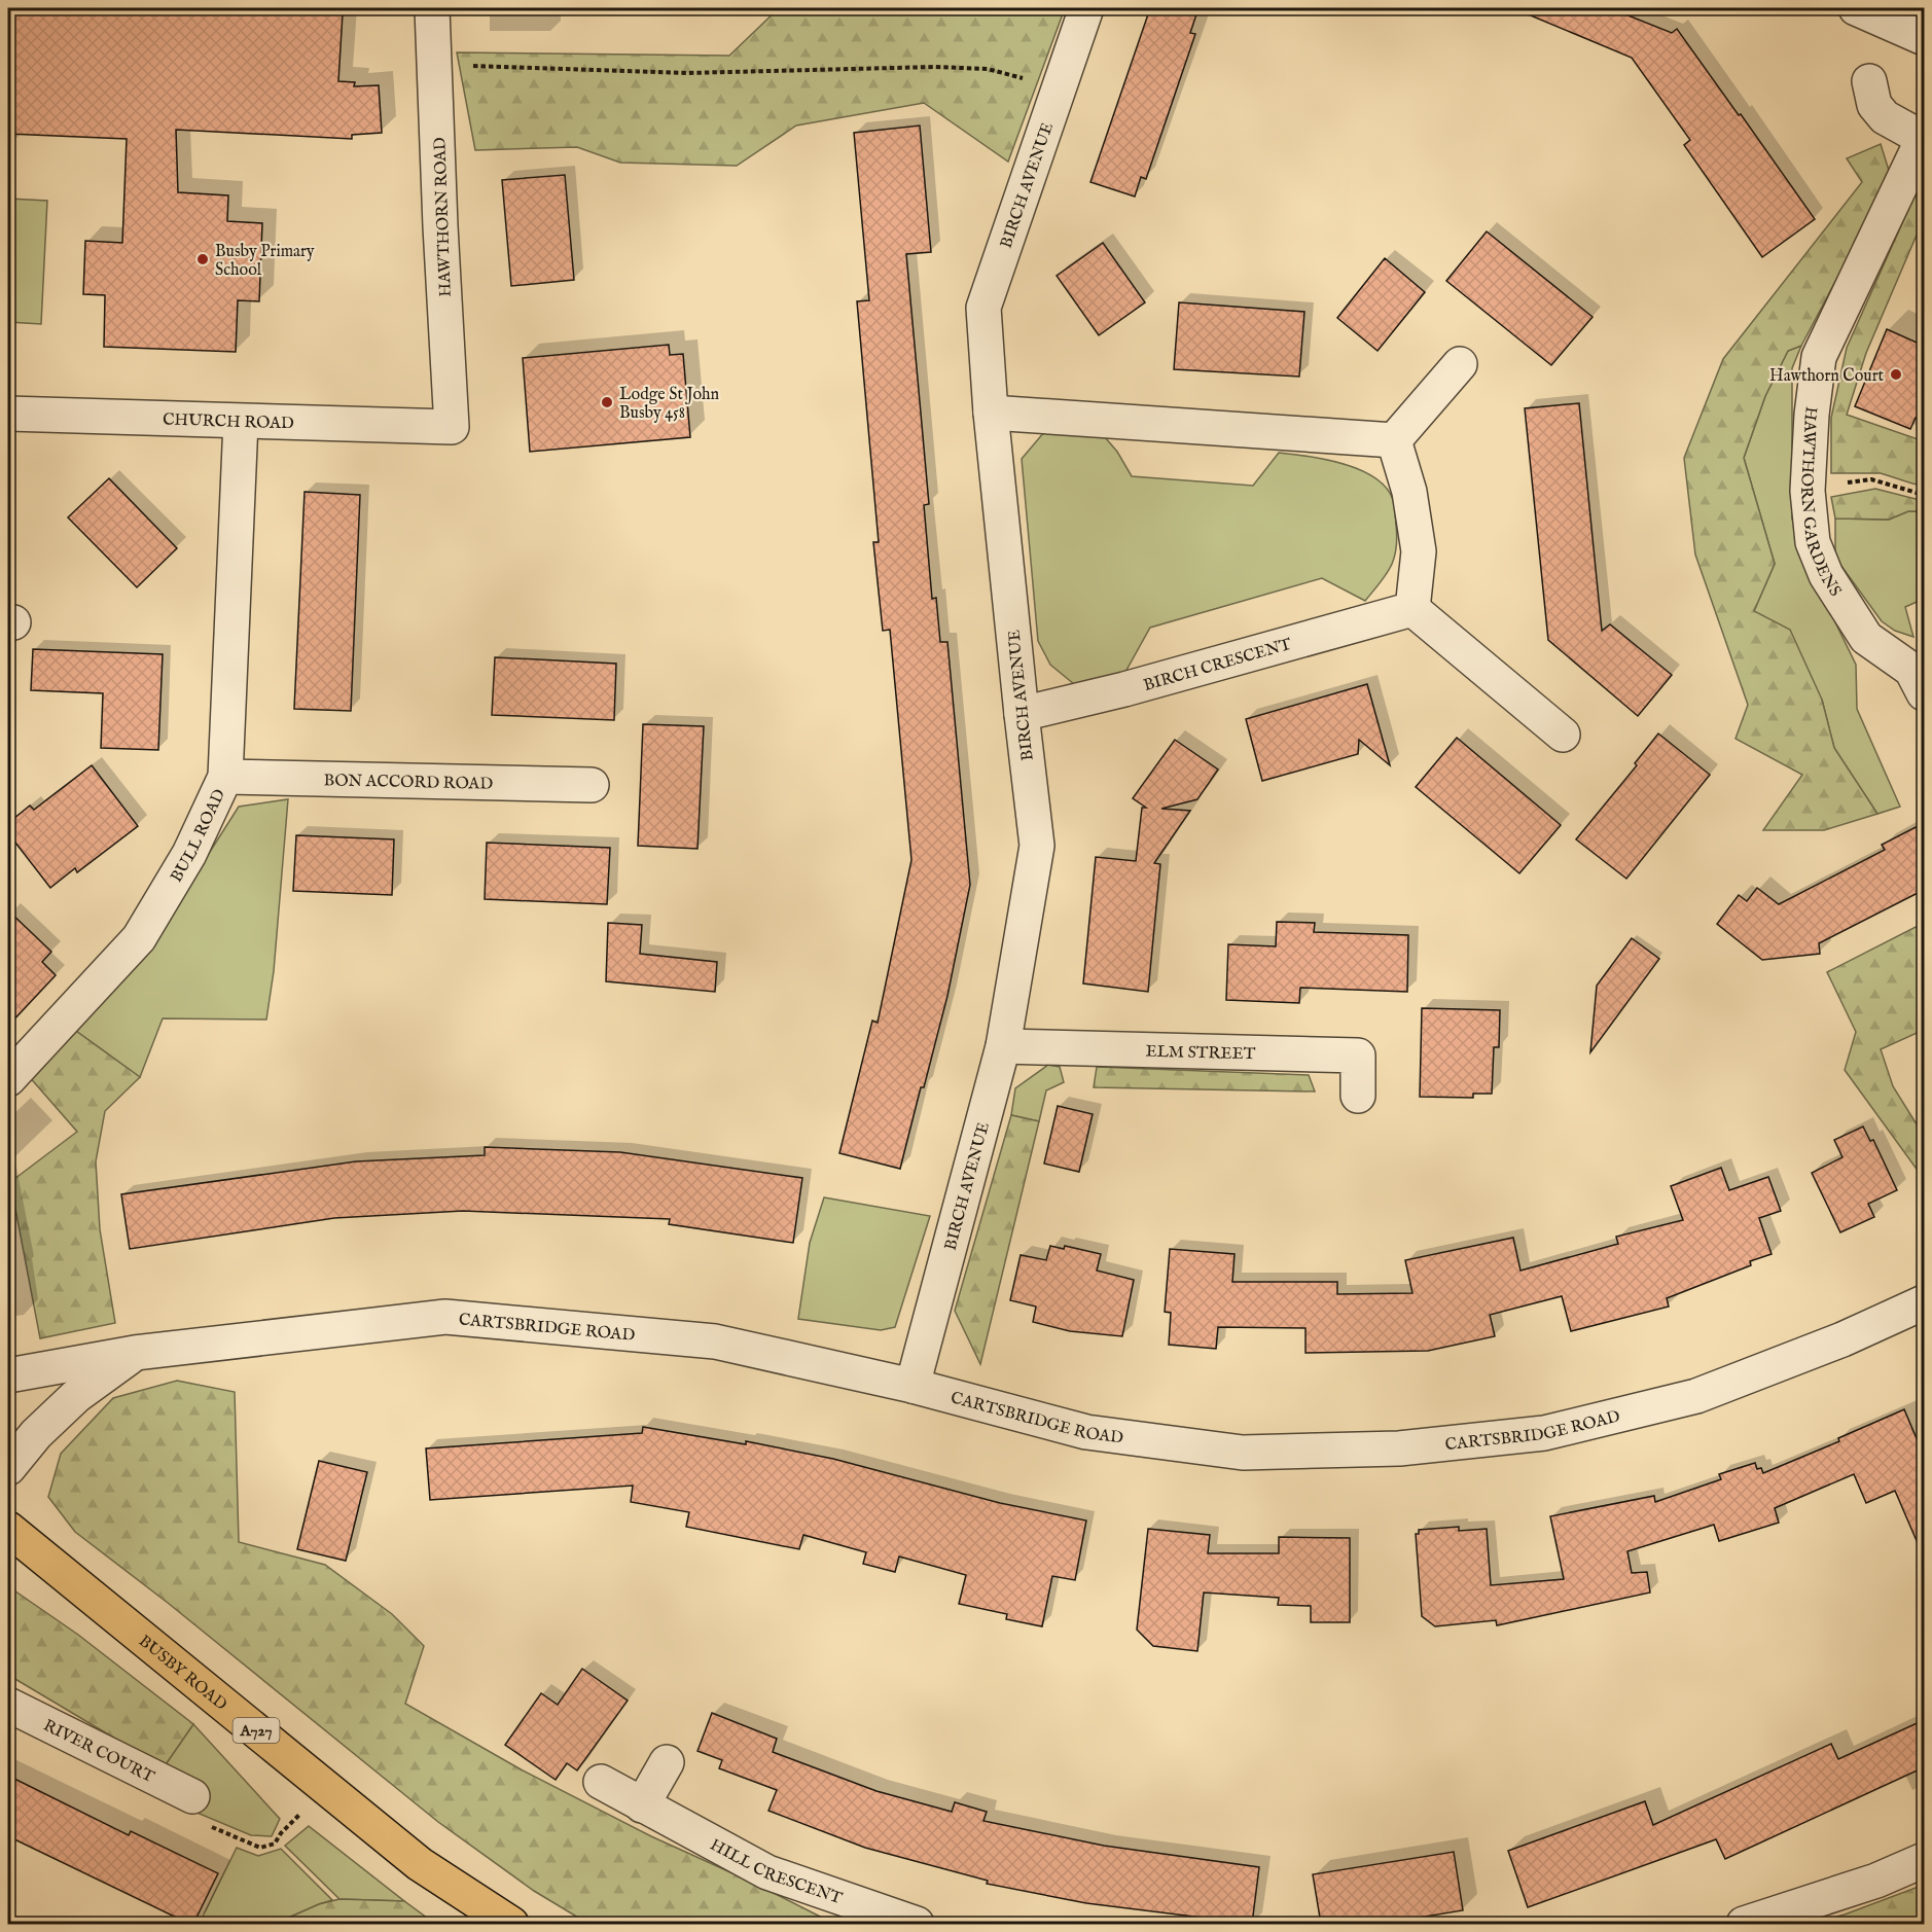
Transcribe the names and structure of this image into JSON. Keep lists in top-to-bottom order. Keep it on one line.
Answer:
{"streets":{"main road":["BUSBY ROAD","A727"],"street":["BIRCH AVENUE","HAWTHORN ROAD","CHURCH ROAD","HAWTHORN GARDENS","BIRCH CRESCENT","BON ACCORD ROAD","BULL ROAD","ELM STREET","CARTSBRIDGE ROAD","RIVER COURT","HILL CRESCENT"]},"crossings":[["BIRCH AVENUE","BIRCH CRESCENT"],["BIRCH AVENUE","ELM STREET"],["BIRCH AVENUE","CARTSBRIDGE ROAD"],["HAWTHORN ROAD","CHURCH ROAD"],["CHURCH ROAD","BULL ROAD"],["BON ACCORD ROAD","BULL ROAD"]],"places":["Busby Primary School","Hawthorn Court","Lodge St John Busby 458"]}
